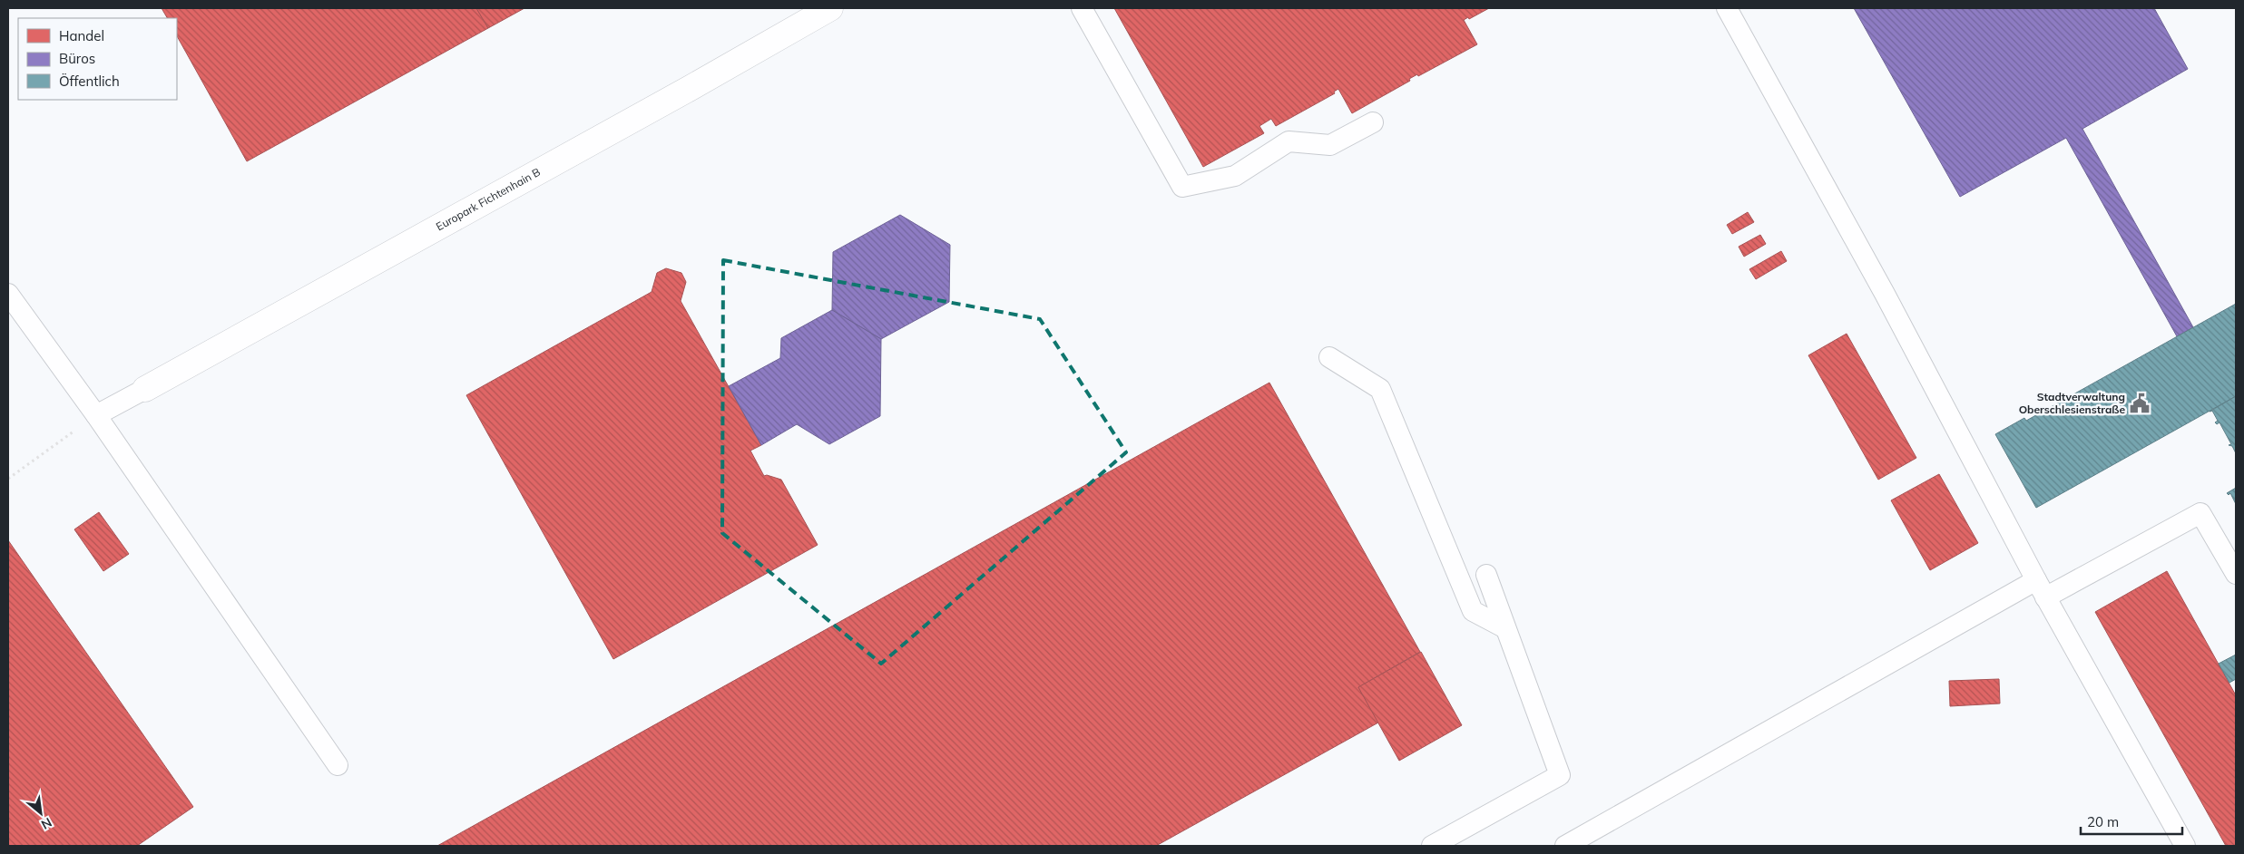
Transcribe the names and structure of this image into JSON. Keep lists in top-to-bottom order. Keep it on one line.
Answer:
{"streets":{"street":["Europark Fichtenhain B"]},"places":{"public building":["Stadtverwaltung Oberschlesienstraße"]},"legend":["Handel","Büros","Öffentlich"],"scale_bar":"20 m","north":"bottom right"}
